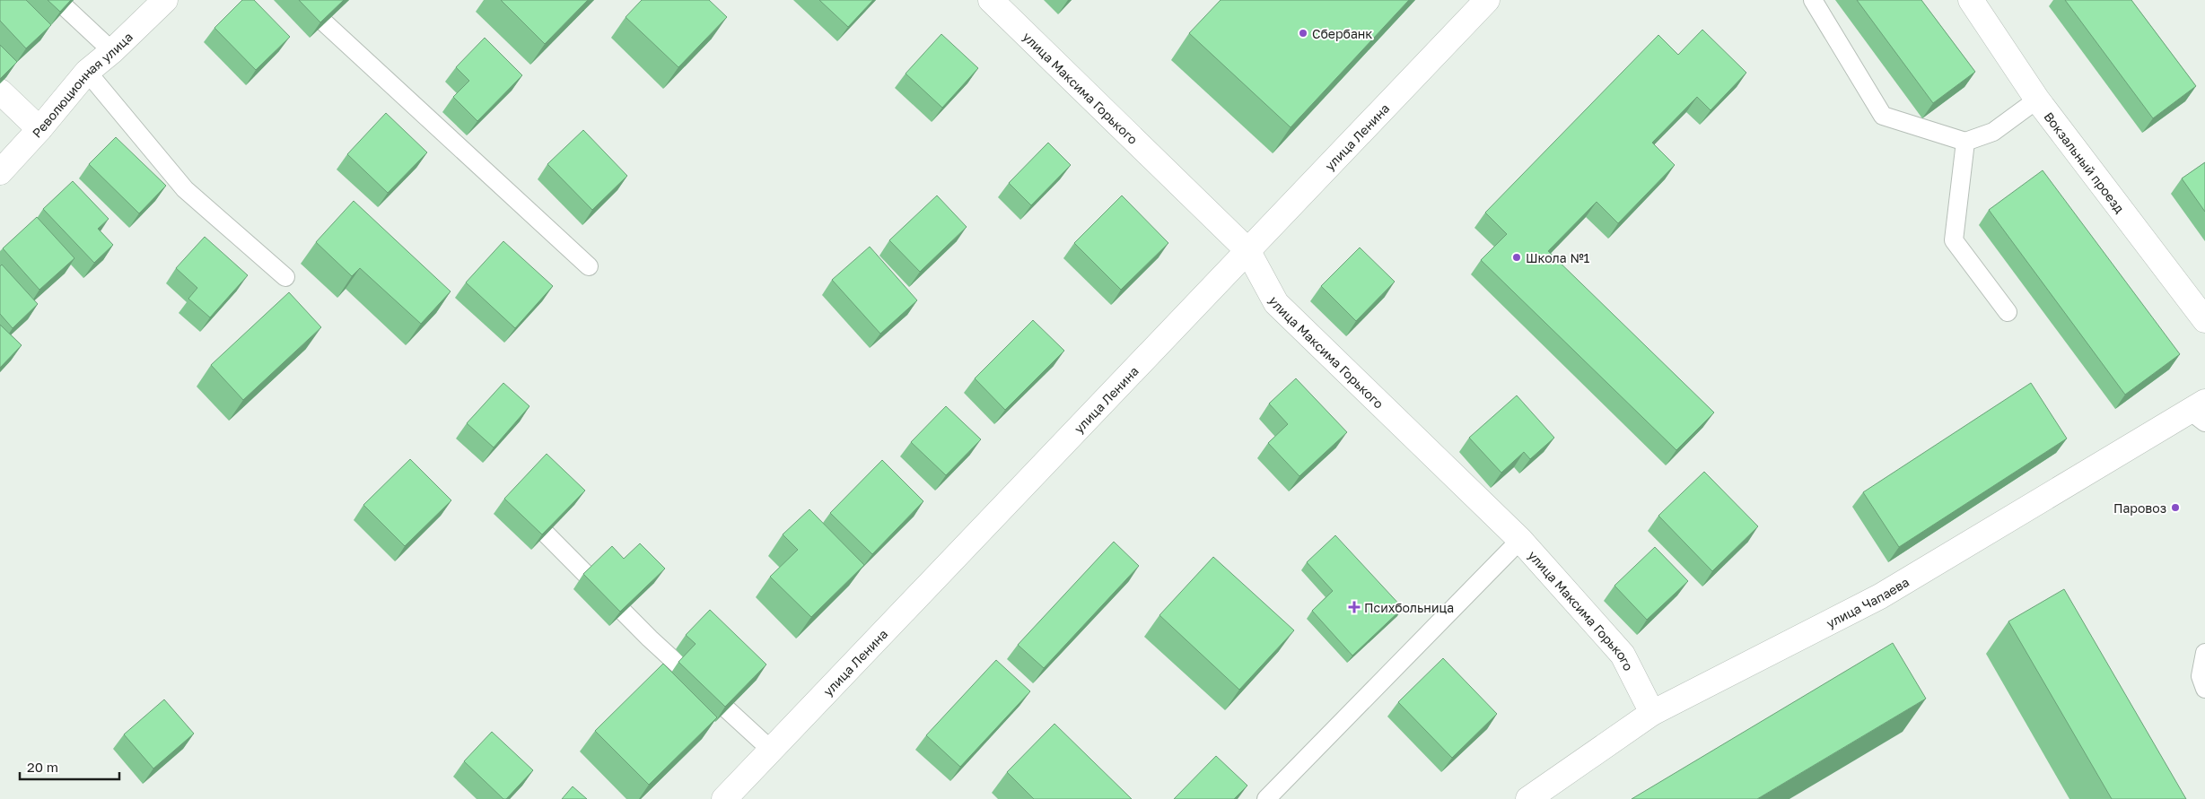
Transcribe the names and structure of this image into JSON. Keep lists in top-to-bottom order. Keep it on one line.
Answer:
{"streets":{"street":["Революционная улица","улица Максима Горького","улица Ленина","Вокзальный проезд","улица Чапаева"]},"crossings":[["улица Максима Горького","улица Ленина"],["улица Максима Горького","улица Чапаева"]],"places":{"other":["Сбербанк","Школа №1","Паровоз"],"health":["Психбольница"]},"scale_bar":"20 m"}
